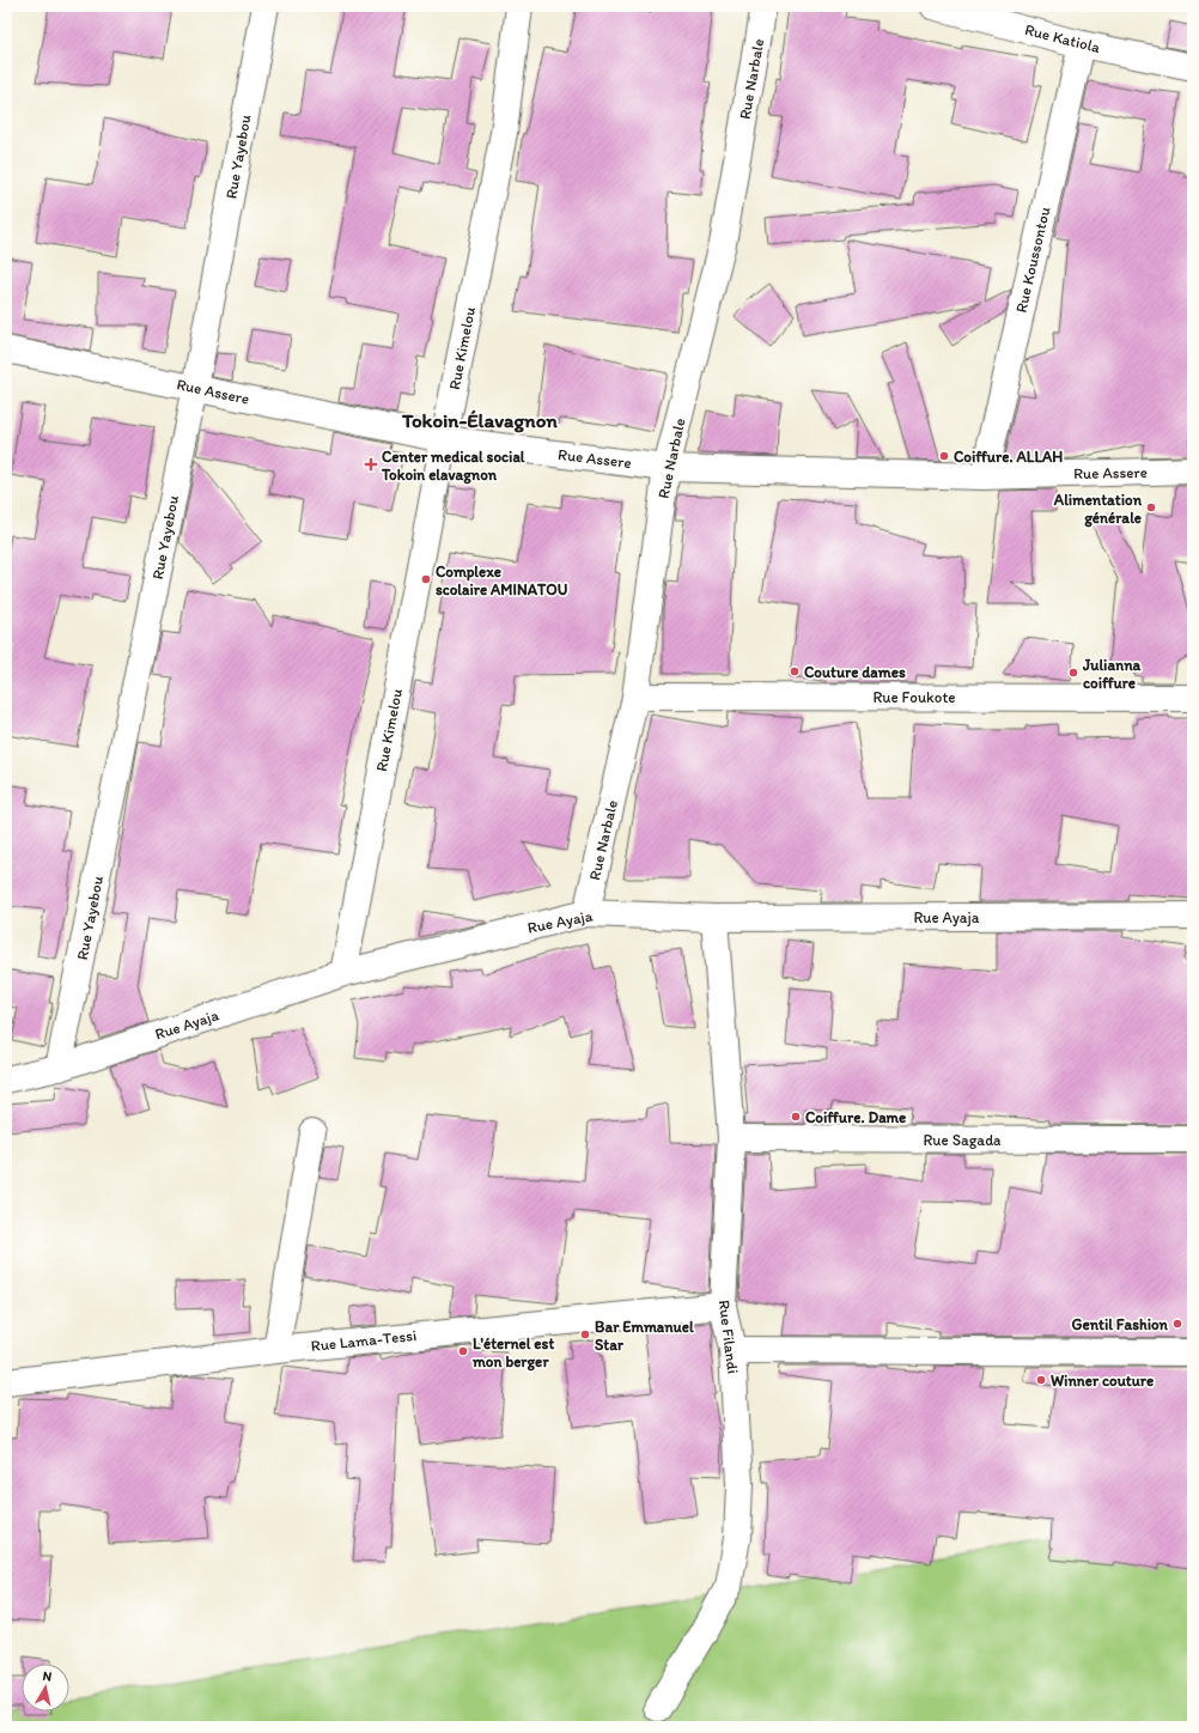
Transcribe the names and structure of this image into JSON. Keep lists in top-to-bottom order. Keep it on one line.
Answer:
{"streets":{"street":["Rue Katiola","Rue Narbale","Rue Yayebou","Rue Koussontou","Rue Kimelou","Rue Assere","Rue Foukote","Rue Ayaja","Rue Sagada","Rue Filandi","Rue Lama-Tessi"]},"crossings":[["Rue Katiola","Rue Koussontou"],["Rue Narbale","Rue Assere"],["Rue Narbale","Rue Foukote"],["Rue Narbale","Rue Ayaja"],["Rue Yayebou","Rue Assere"],["Rue Yayebou","Rue Ayaja"],["Rue Koussontou","Rue Assere"],["Rue Kimelou","Rue Assere"],["Rue Kimelou","Rue Ayaja"],["Rue Ayaja","Rue Filandi"],["Rue Sagada","Rue Filandi"],["Rue Filandi","Rue Lama-Tessi"]],"districts":["Tokoin-Élavagnon"],"places":{"other":["Coiffure. ALLAH","Alimentation générale","Complexe scolaire AMINATOU","Couture dames","Julianna coiffure","Coiffure. Dame","Gentil Fashion","Bar Emmanuel Star","L'éternel est mon berger","Winner couture"],"health":["Center medical social Tokoin elavagnon"]},"north":"top"}
